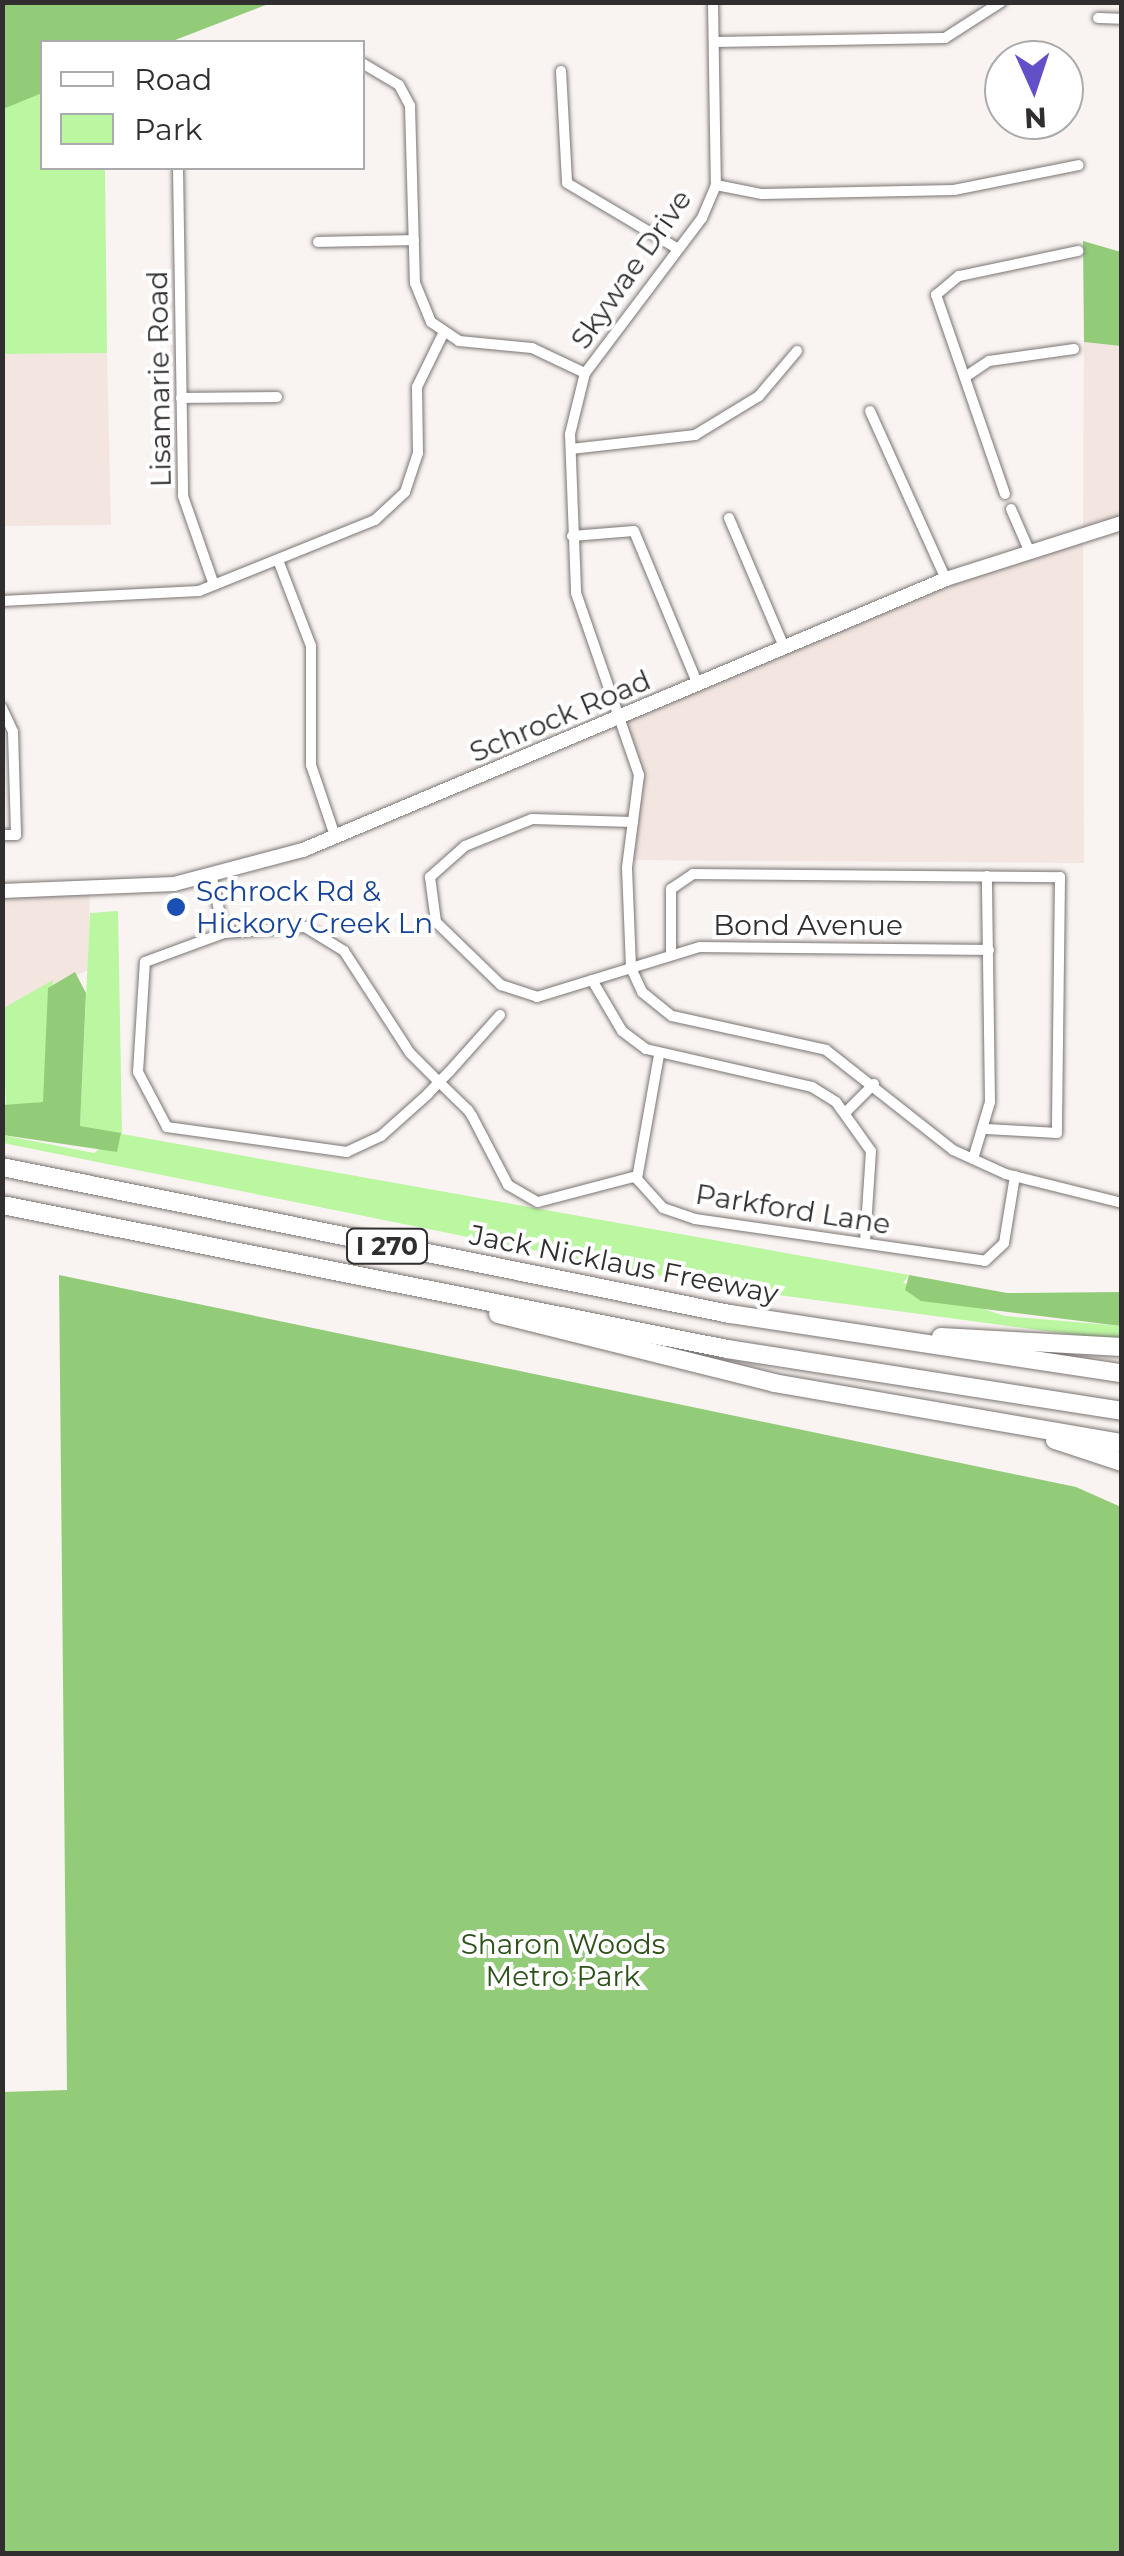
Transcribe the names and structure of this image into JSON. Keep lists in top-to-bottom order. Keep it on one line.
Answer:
{"streets":{"highway":["I 270","Jack Nicklaus Freeway"],"main road":["Schrock Road"],"street":["Skywae Drive","Lisamarie Road","Bond Avenue","Parkford Lane"]},"crossings":[["Skywae Drive","Schrock Road"],["Skywae Drive","Bond Avenue"]],"parks":["Sharon Woods Metro Park"],"places":["Schrock Rd & Hickory Creek Ln"],"legend":["Road","Park"],"north":"bottom"}
